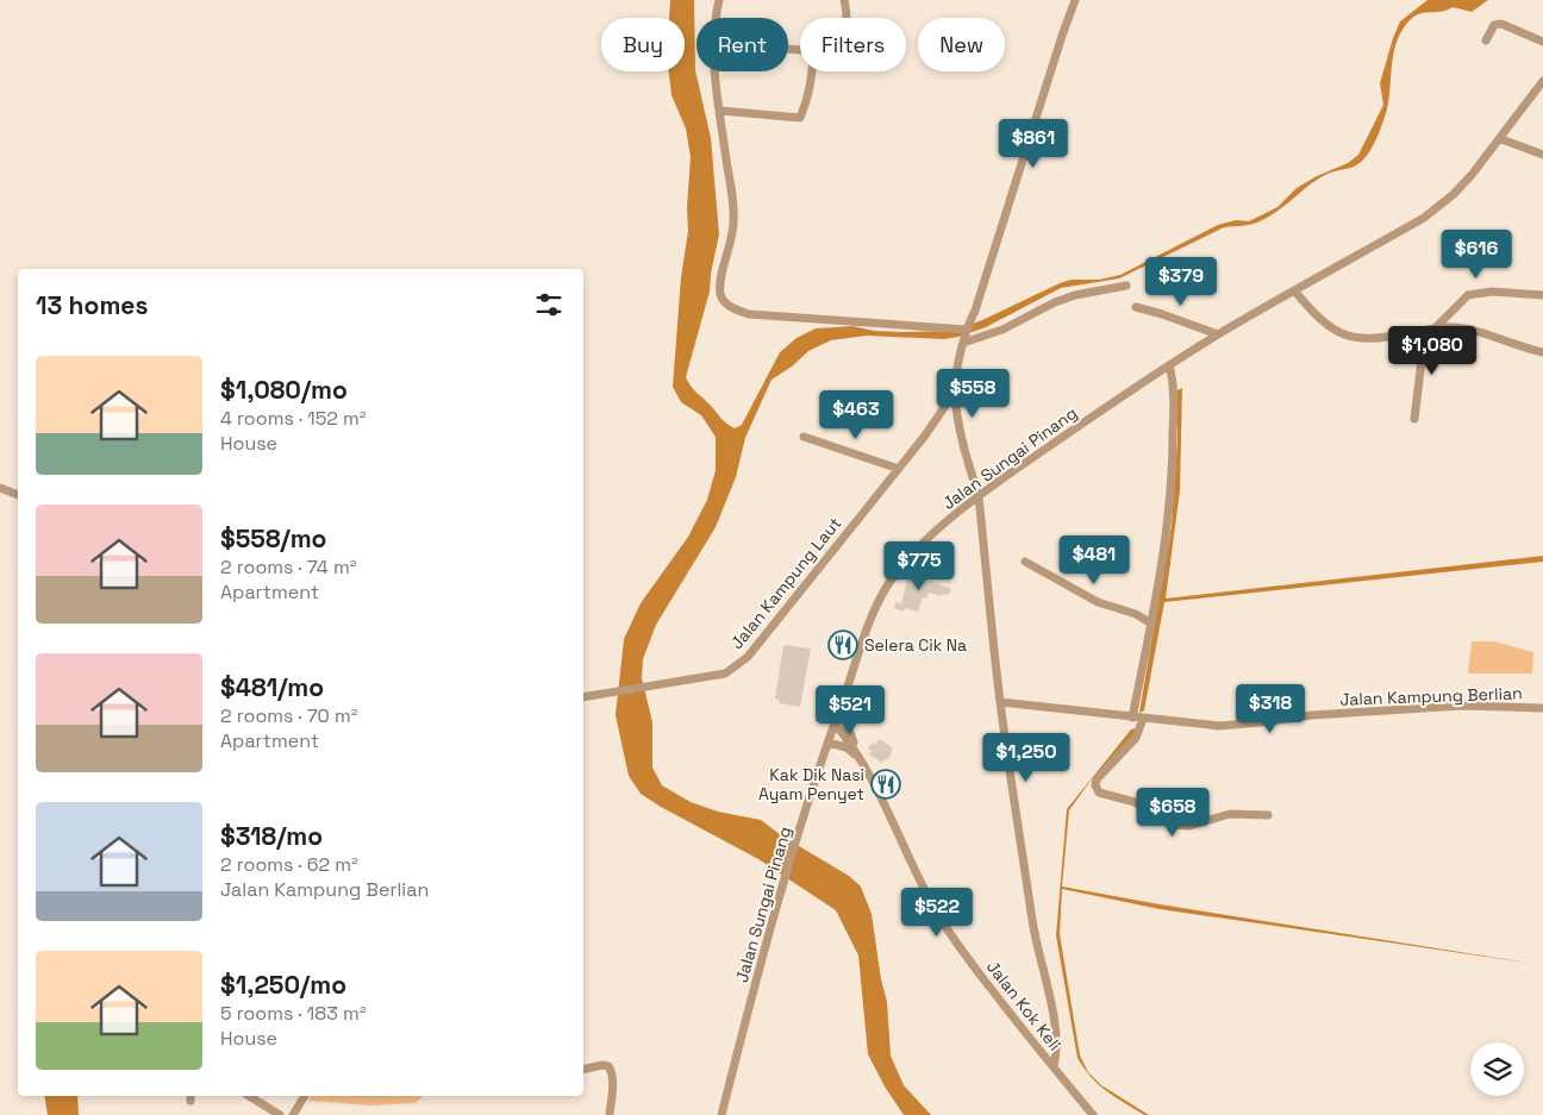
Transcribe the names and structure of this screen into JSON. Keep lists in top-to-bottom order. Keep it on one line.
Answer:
{"streets":{"street":["Jalan Sungai Pinang","Jalan Kampung Laut","Jalan Kampung Berlian","Jalan Kok Keli"]},"crossings":[["Jalan Sungai Pinang","Jalan Kok Keli"]],"places":{"restaurant":["Selera Cik Na","Kak Dik Nasi Ayam Penyet"]},"page":{"chip":["Buy","Rent","Filters","New"],"price":["$861","$616","$379","$1,080","$558","$463","$481","$775","$318","$521","$1,250","$658","$522"],"heading":"13 homes","list":[{"name":"$1,080/mo","note":"4 rooms · 152 m² · House"},{"name":"$558/mo","note":"2 rooms · 74 m² · Apartment"},{"name":"$481/mo","note":"2 rooms · 70 m² · Apartment"},{"name":"$318/mo","note":"2 rooms · 62 m² · Jalan Kampung Berlian"},{"name":"$1,250/mo","note":"5 rooms · 183 m² · House"}]}}
